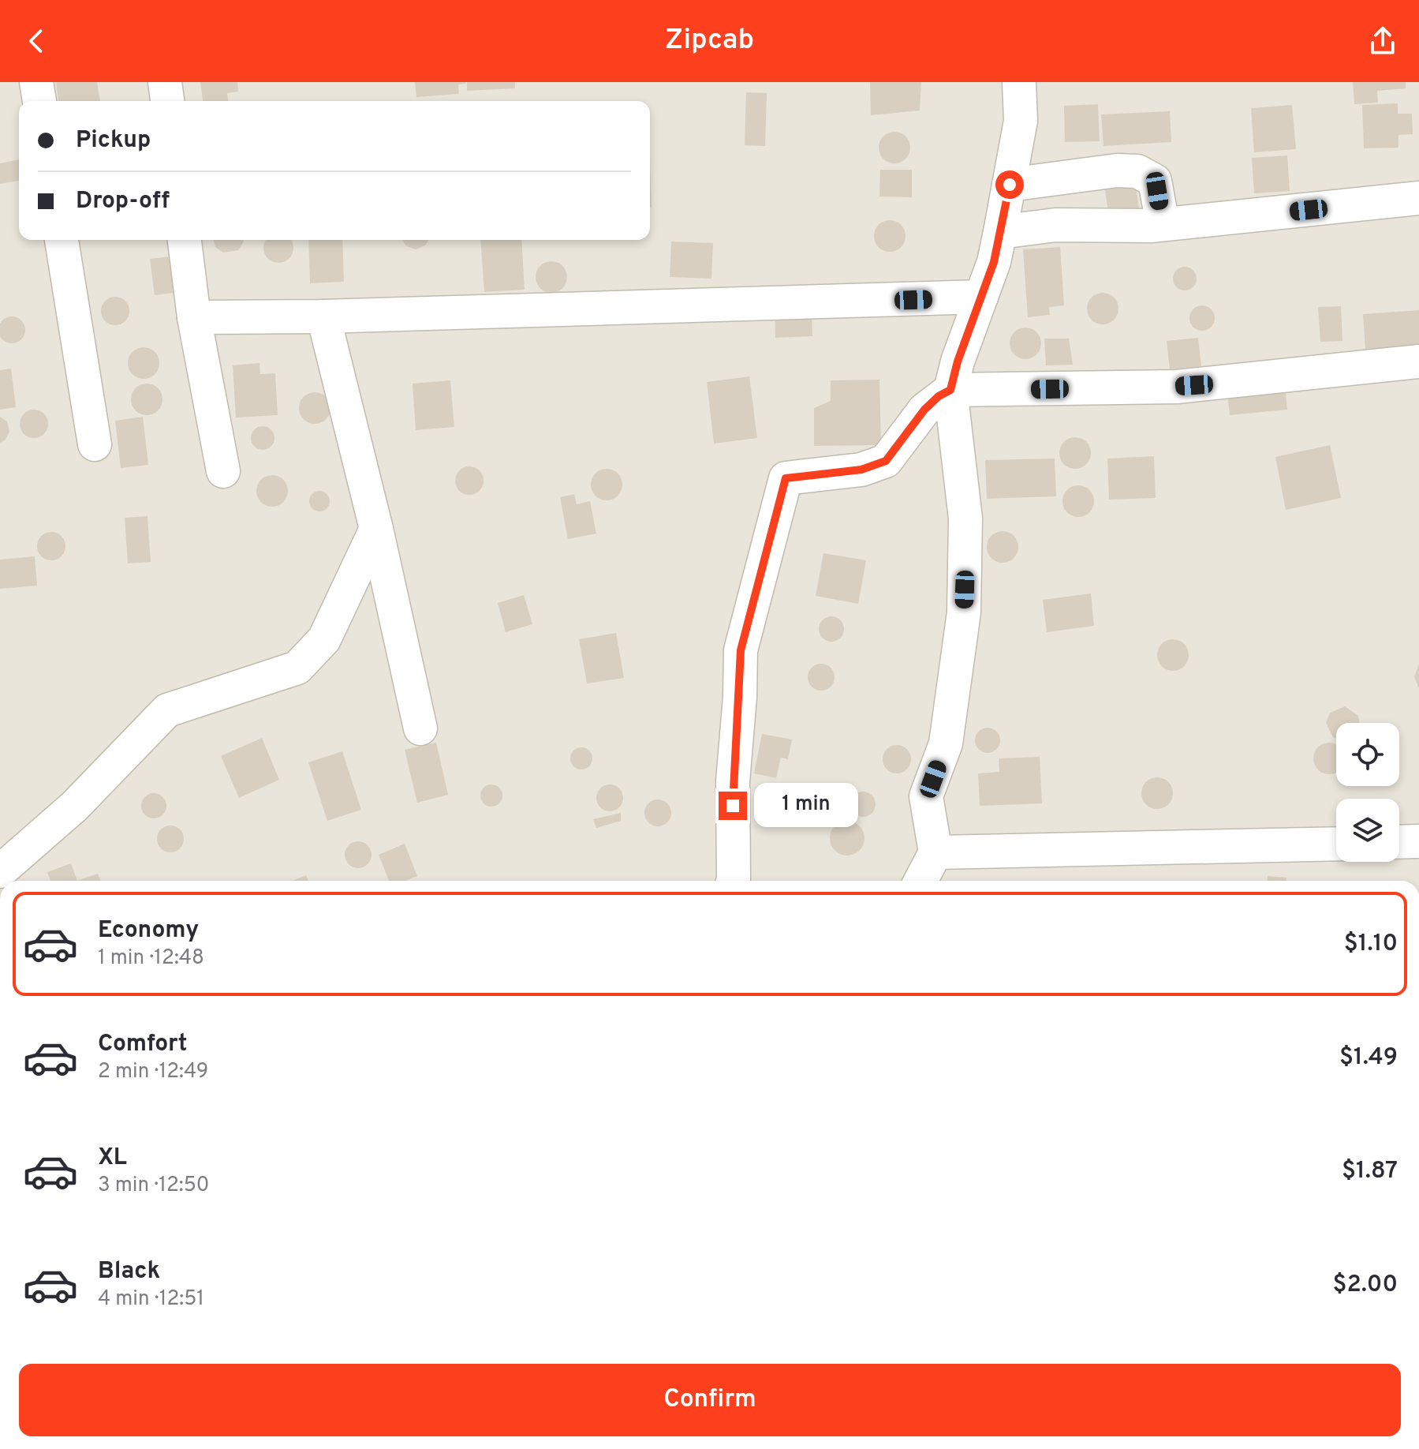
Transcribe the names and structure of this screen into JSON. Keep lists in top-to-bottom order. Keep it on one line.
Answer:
{"page":{"header":"Zipcab","banner":["Pickup","Drop-off"],"bubble":"1 min","list":[{"name":"Economy","note":"1 min · 12:48","value":"$1.10"},{"name":"Comfort","note":"2 min · 12:49","value":"$1.49"},{"name":"XL","note":"3 min · 12:50","value":"$1.87"},{"name":"Black","note":"4 min · 12:51","value":"$2.00"}],"buttons":"Confirm"}}
